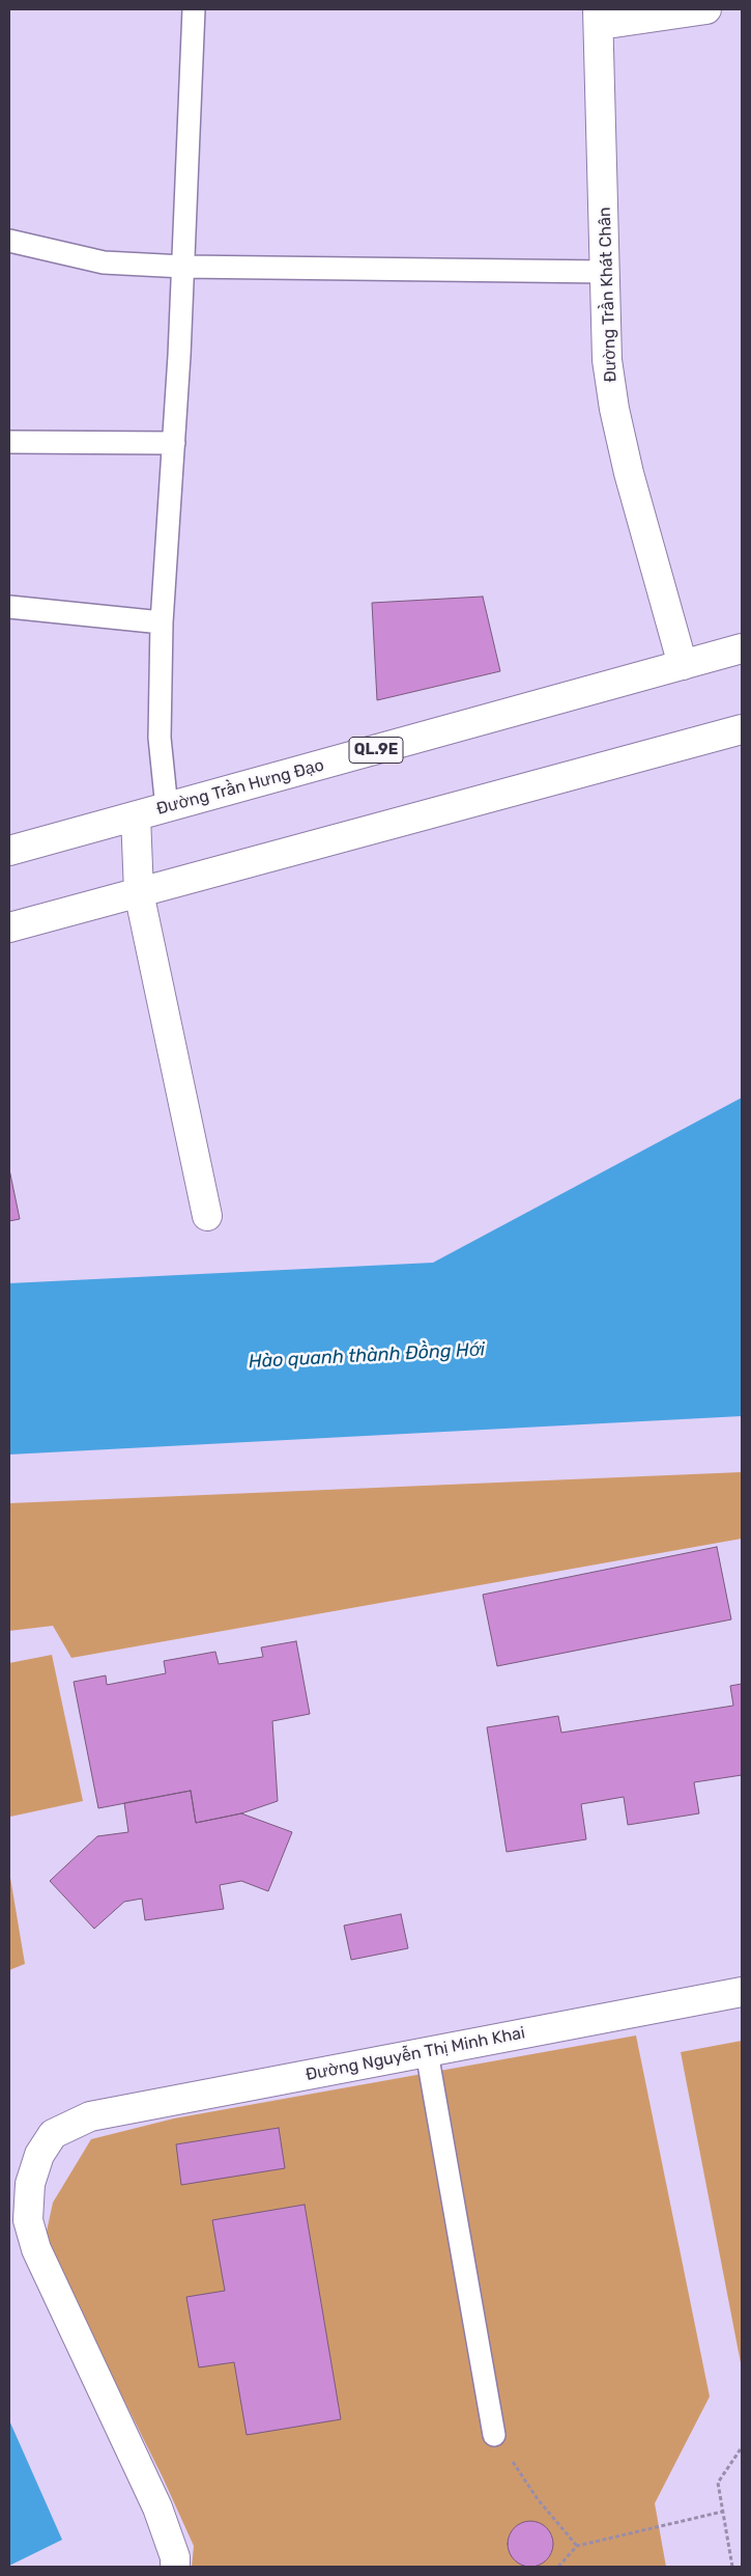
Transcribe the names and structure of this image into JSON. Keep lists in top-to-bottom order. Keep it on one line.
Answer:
{"streets":{"street":["Đường Trần Khát Chân","QL.9E","Đường Trần Hưng Đạo","Đường Nguyễn Thị Minh Khai"]},"crossings":[["Đường Trần Khát Chân","Đường Trần Hưng Đạo"]],"water":["Hào quanh thành Đồng Hới"]}
